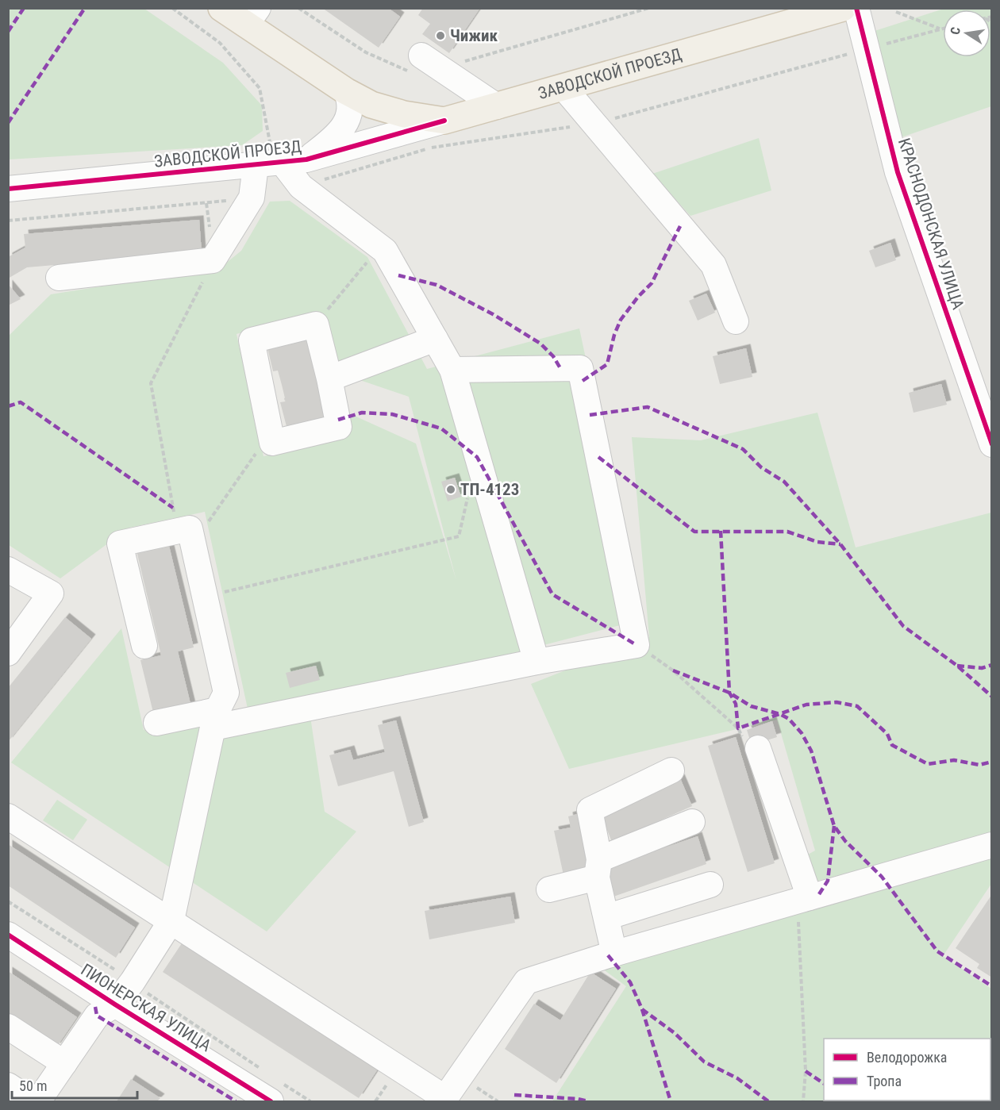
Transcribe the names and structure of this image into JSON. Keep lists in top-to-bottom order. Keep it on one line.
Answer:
{"streets":{"main road":["ЗАВОДСКОЙ ПРОЕЗД"],"street":["КРАСНОДОНСКАЯ УЛИЦА","ПИОНЕРСКАЯ УЛИЦА"]},"places":["Чижик","ТП-4123"],"legend":["Велодорожка","Тропа"],"scale_bar":"50 m","north":"left"}
